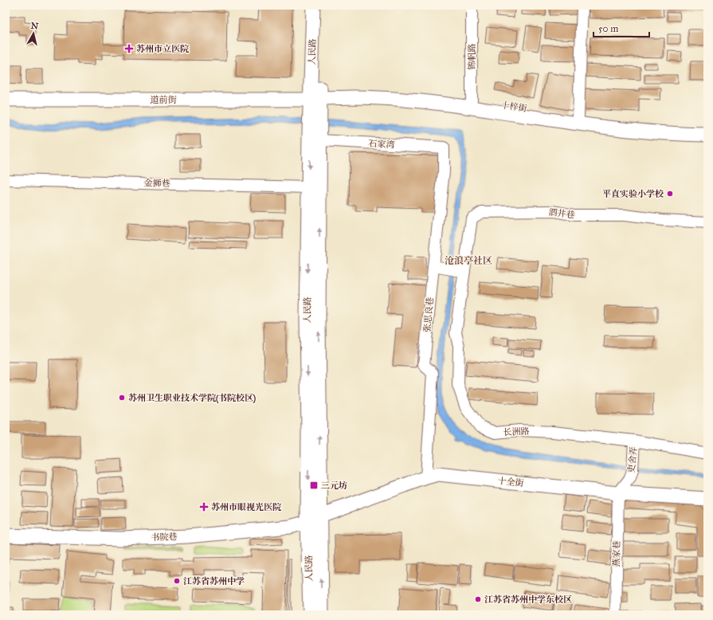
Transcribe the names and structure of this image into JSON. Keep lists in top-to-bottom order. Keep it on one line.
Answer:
{"streets":{"main road":["人民路","道前街","十梓街","十全街","书院巷"],"street":["锦帆路","石家湾","金狮巷","泗井巷","张思良巷","长洲路","吏舍弄","燕家巷"]},"crossings":[["人民路","道前街"],["人民路","十梓街"],["人民路","石家湾"],["人民路","金狮巷"],["人民路","十全街"],["人民路","书院巷"],["锦帆路","十梓街"],["道前街","十梓街"],["石家湾","张思良巷"],["泗井巷","长洲路"],["张思良巷","十全街"],["长洲路","吏舍弄"],["吏舍弄","十全街"],["吏舍弄","燕家巷"],["十全街","书院巷"],["十全街","燕家巷"]],"districts":["沧浪亭社区"],"places":{"health":["苏州市立医院","苏州市眼视光医院"],"other":["平直实验小学校","苏州卫生职业技术学院(书院校区)","江苏省苏州中学","江苏省苏州中学东校区"],"transit":["三元坊"]},"scale_bar":"50 m","north":"top"}
